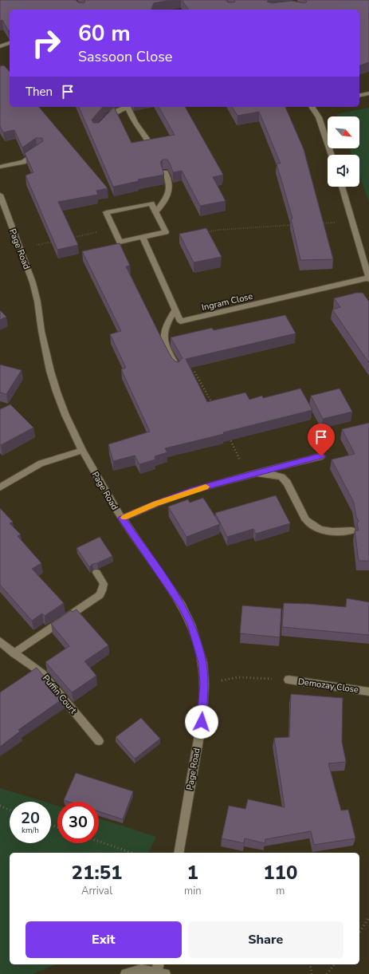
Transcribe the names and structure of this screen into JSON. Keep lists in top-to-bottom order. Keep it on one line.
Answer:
{"streets":{"street":["Page Road","Ingram Close","Demozay Close","Puffin Court"]},"north":"bottom right","page":{"turn":["60 m","Sassoon Close"],"then":"Then","speed":"20 km/h","limit":"30","eta":["21:51","Arrival","1","min","110","m"],"buttons":["Exit","Share"]}}
